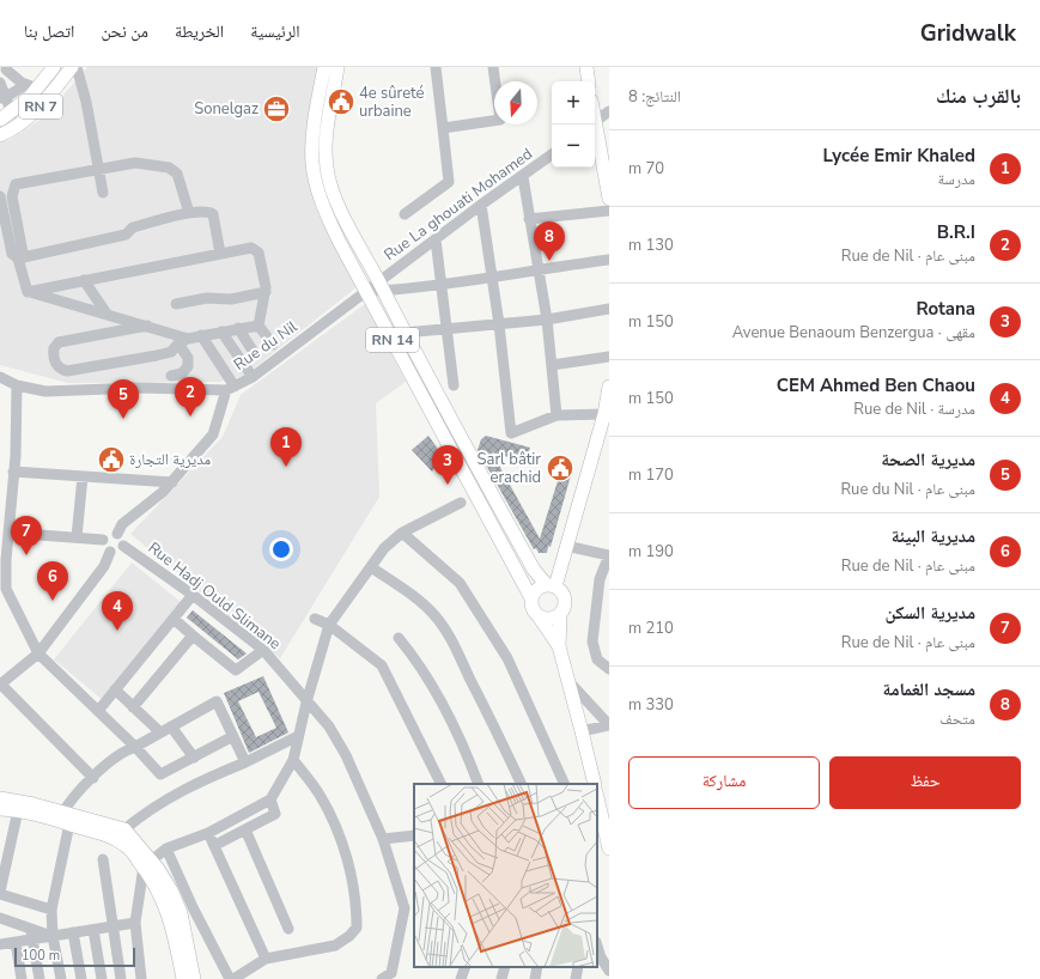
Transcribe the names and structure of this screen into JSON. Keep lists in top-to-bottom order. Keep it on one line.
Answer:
{"streets":{"main road":["RN 7","RN 14"],"street":["Rue La ghouati Mohamed","Rue du Nil","Rue Hadj Ould Slimane"]},"crossings":[["Rue La ghouati Mohamed","RN 14"],["RN 14","Rue du Nil"]],"places":{"public building":["4e sûreté urbaine","مديرية التجارة","Sarl bâtir erachid"],"office":["Sonelgaz"]},"scale_bar":"100 m","north":"bottom","page":{"header":"Gridwalk","nav":["الرئيسية","الخريطة","من نحن","اتصل بنا"],"heading":["بالقرب منك","النتائج: 8"],"map_buttons":["+","−"],"list":[{"mark":"1","name":"Lycée Emir Khaled","note":"مدرسة","value":"70 m"},{"mark":"2","name":"B.R.I","note":"مبنى عام · Rue de Nil","value":"130 m"},{"mark":"3","name":"Rotana","note":"مقهى · Avenue Benaoum Benzergua","value":"150 m"},{"mark":"4","name":"CEM Ahmed Ben Chaou","note":"مدرسة · Rue de Nil","value":"150 m"},{"mark":"5","name":"مديرية الصحة","note":"مبنى عام · Rue du Nil","value":"170 m"},{"mark":"6","name":"مديرية البيئة","note":"مبنى عام · Rue de Nil","value":"190 m"},{"mark":"7","name":"مديرية السكن","note":"مبنى عام · Rue de Nil","value":"210 m"},{"mark":"8","name":"مسجد الغمامة","note":"متحف","value":"330 m"}],"pins":["8","2","5","1","3","7","6","4"],"buttons":["حفظ","مشاركة"],"scale":"100 m"}}
